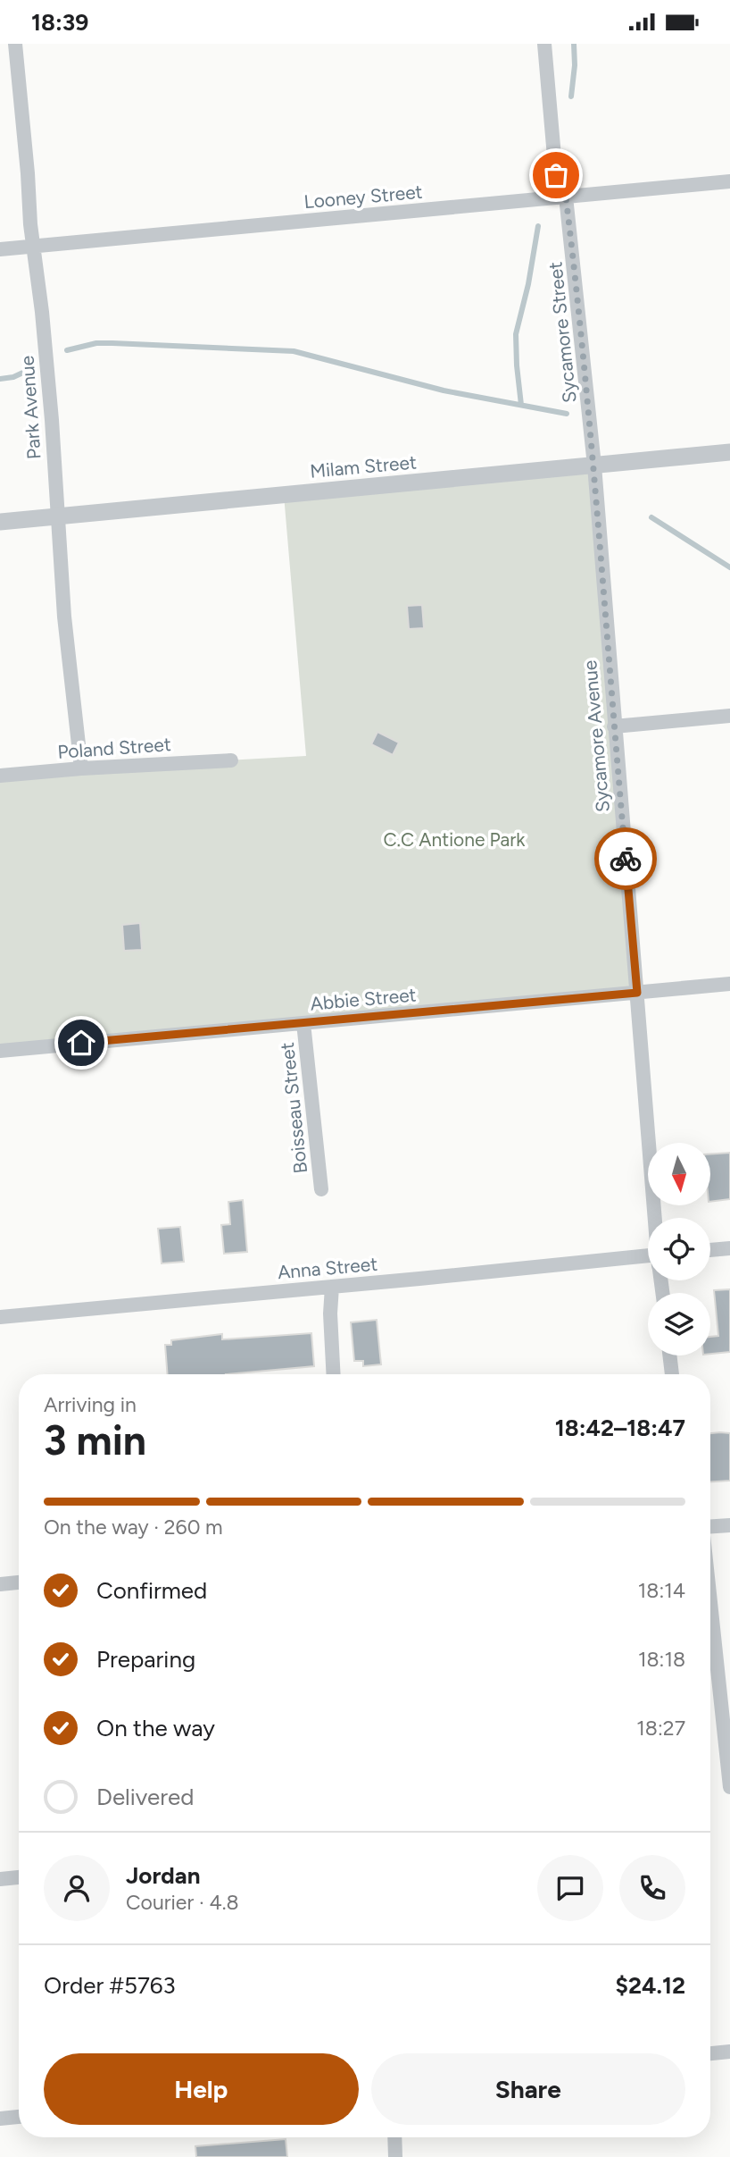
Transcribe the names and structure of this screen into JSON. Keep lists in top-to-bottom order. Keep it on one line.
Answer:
{"streets":{"street":["Looney Street","Sycamore Street","Park Avenue","Milam Street","Sycamore Avenue","Poland Street","Abbie Street","Boisseau Street","Anna Street"]},"crossings":[["Looney Street","Sycamore Street"],["Looney Street","Park Avenue"],["Sycamore Street","Milam Street"],["Sycamore Street","Sycamore Avenue"],["Park Avenue","Milam Street"],["Park Avenue","Poland Street"],["Milam Street","Sycamore Avenue"],["Sycamore Avenue","Abbie Street"],["Abbie Street","Boisseau Street"]],"parks":["C.C Antione Park"],"north":"bottom","page":{"status":"18:39","heading":["3 min","Arriving in","18:42–18:47"],"panel":["Jordan","Courier · 4.8","Order #5763","$24.12"],"bar":"On the way · 260 m","list":[["Confirmed","18:14"],["Preparing","18:18"],["On the way","18:27"],"Delivered"],"buttons":["Help","Share"]}}
